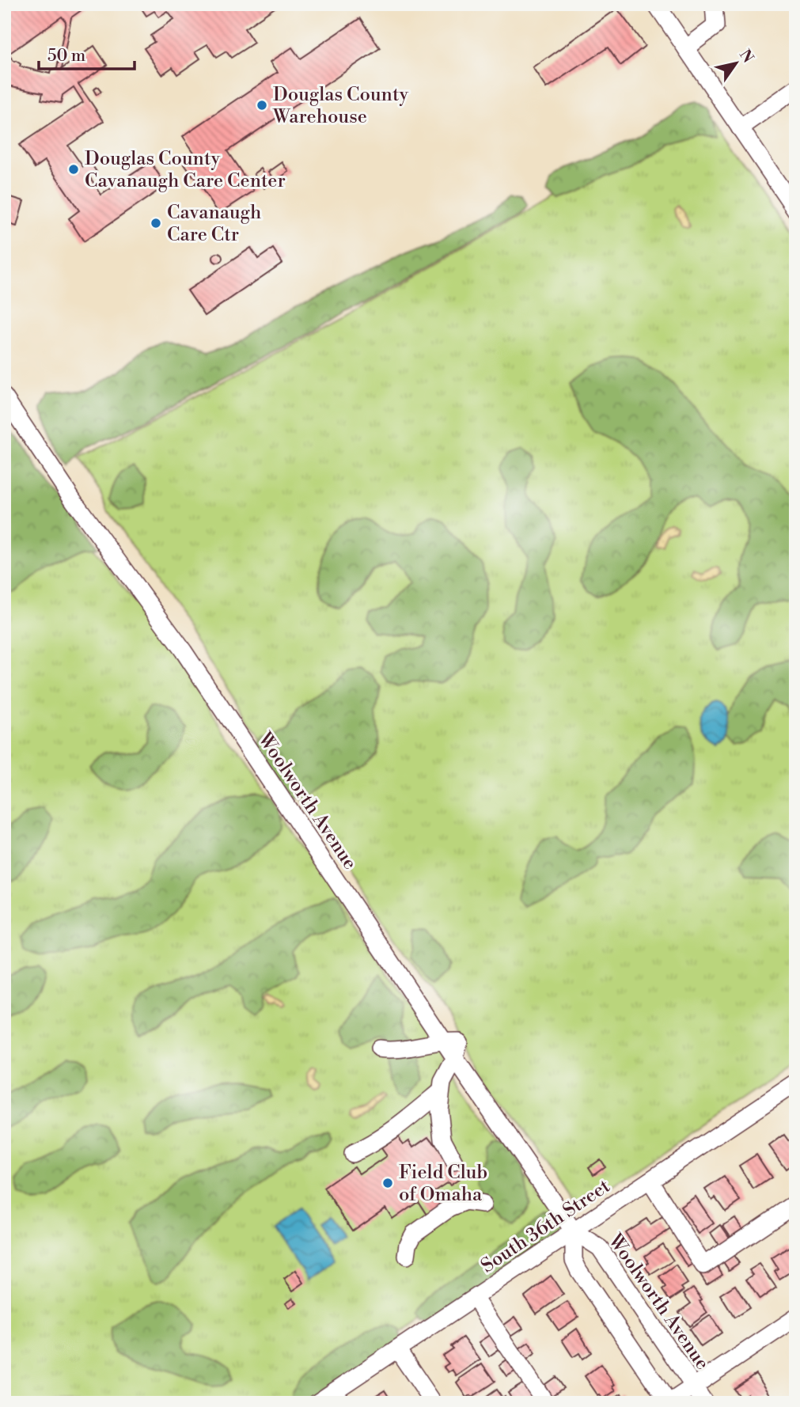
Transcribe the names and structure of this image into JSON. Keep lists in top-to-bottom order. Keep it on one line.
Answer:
{"streets":{"street":["Woolworth Avenue","South 36th Street"]},"crossings":[["Woolworth Avenue","South 36th Street"]],"places":["Douglas County Warehouse","Douglas County Cavanaugh Care Center","Cavanaugh Care Ctr","Field Club of Omaha"],"scale_bar":"50 m","north":"top right"}
